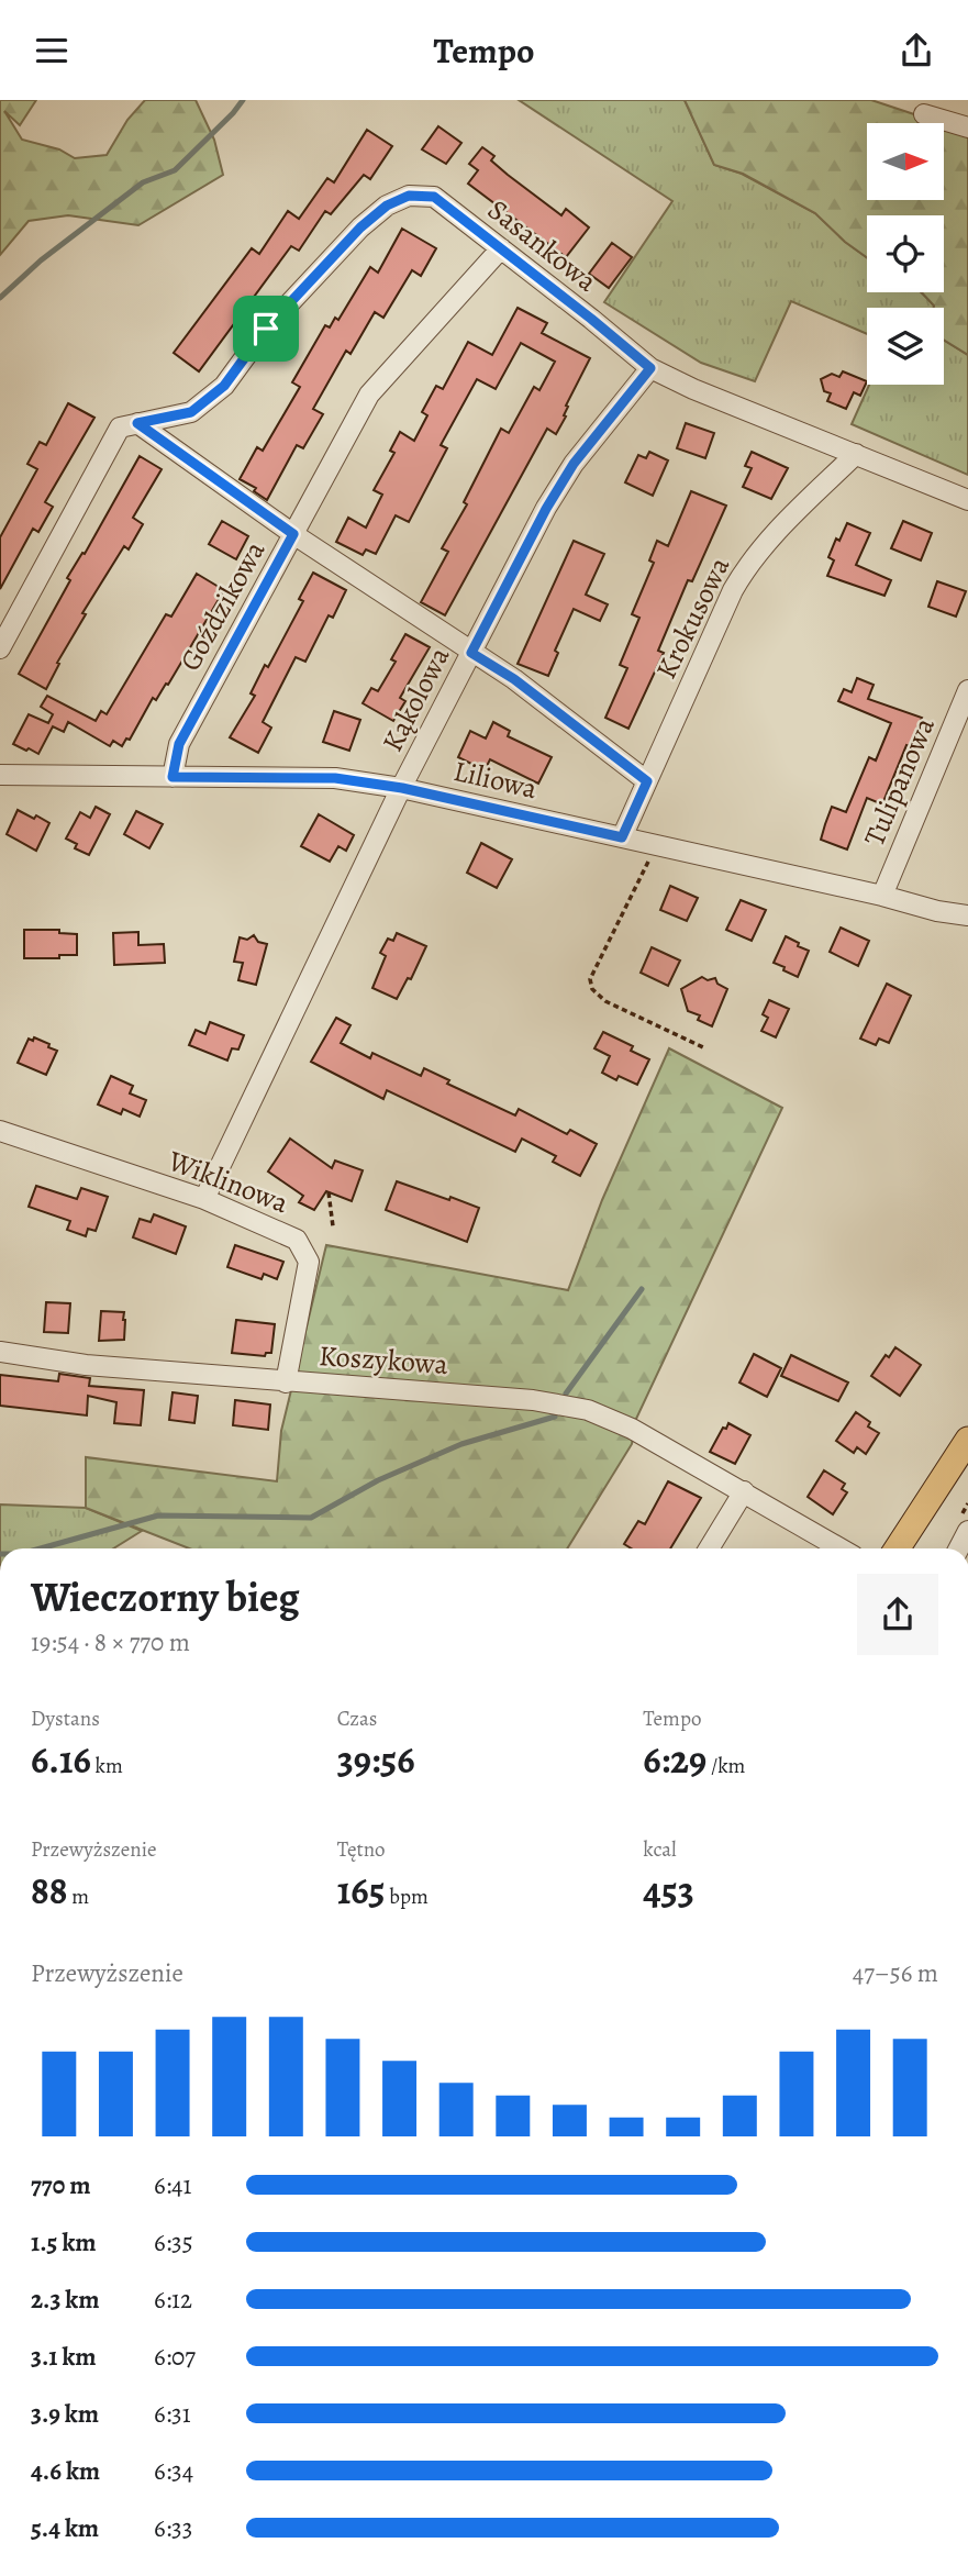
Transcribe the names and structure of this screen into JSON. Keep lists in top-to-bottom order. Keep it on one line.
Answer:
{"streets":{"street":["Sasankowa","Goździkowa","Krokusowa","Kąkolowa","Liliowa","Tulipanowa","Wiklinowa","Koszykowa"]},"crossings":[["Sasankowa","Goździkowa"],["Sasankowa","Krokusowa"],["Sasankowa","Kąkolowa"],["Goździkowa","Liliowa"],["Krokusowa","Liliowa"],["Kąkolowa","Liliowa"],["Kąkolowa","Wiklinowa"],["Liliowa","Tulipanowa"],["Wiklinowa","Koszykowa"]],"north":"right","page":{"header":"Tempo","heading":["Wieczorny bieg","19:54 · 8 × 770 m"],"stats":[["Dystans","6.16 km"],["Czas","39:56"],["Tempo","6:29 /km"],["Przewyższenie","88 m"],["Tętno","165 bpm"],["kcal","453"]],"chart":["Przewyższenie","47–56 m"],"list":[{"name":"770 m","note":"6:41"},{"name":"1.5 km","note":"6:35"},{"name":"2.3 km","note":"6:12"},{"name":"3.1 km","note":"6:07"},{"name":"3.9 km","note":"6:31"},{"name":"4.6 km","note":"6:34"},{"name":"5.4 km","note":"6:33"}]}}
